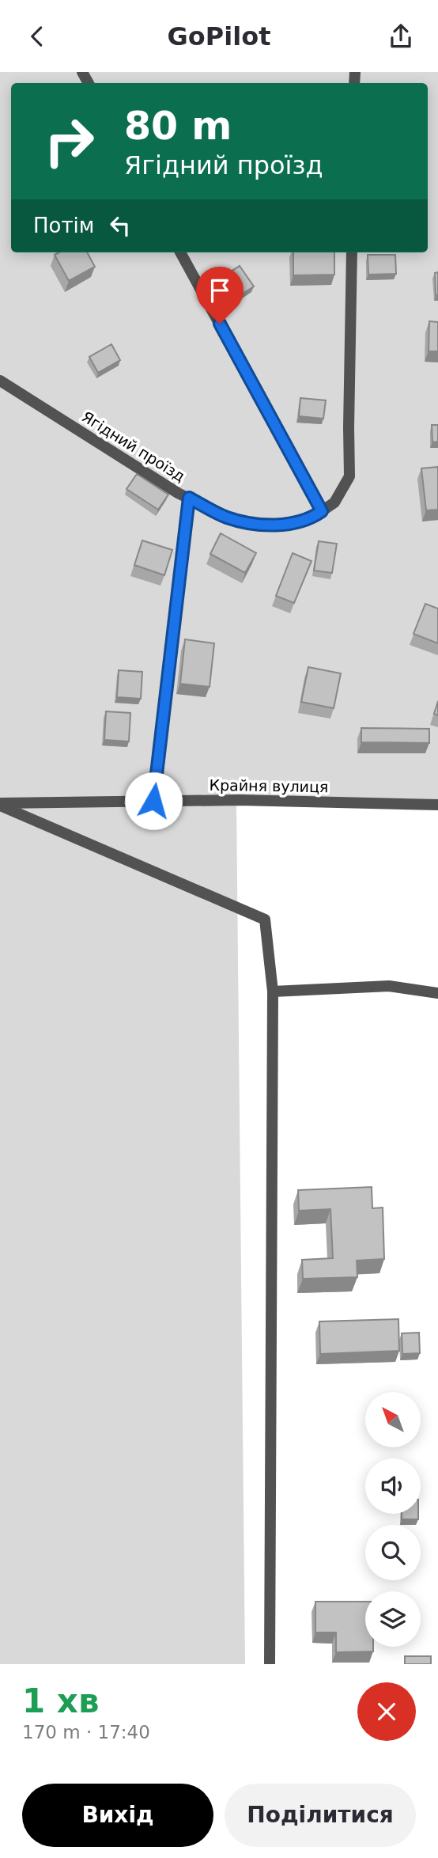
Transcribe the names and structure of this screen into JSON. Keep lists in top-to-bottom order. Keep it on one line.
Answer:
{"streets":{"street":["Ягідний проїзд","Крайня вулиця"]},"north":"top left","page":{"header":"GoPilot","turn":["80 m","Ягідний проїзд"],"then":"Потім","heading":["1 хв","170 m · 17:40"],"buttons":["Вихід","Поділитися"]}}
